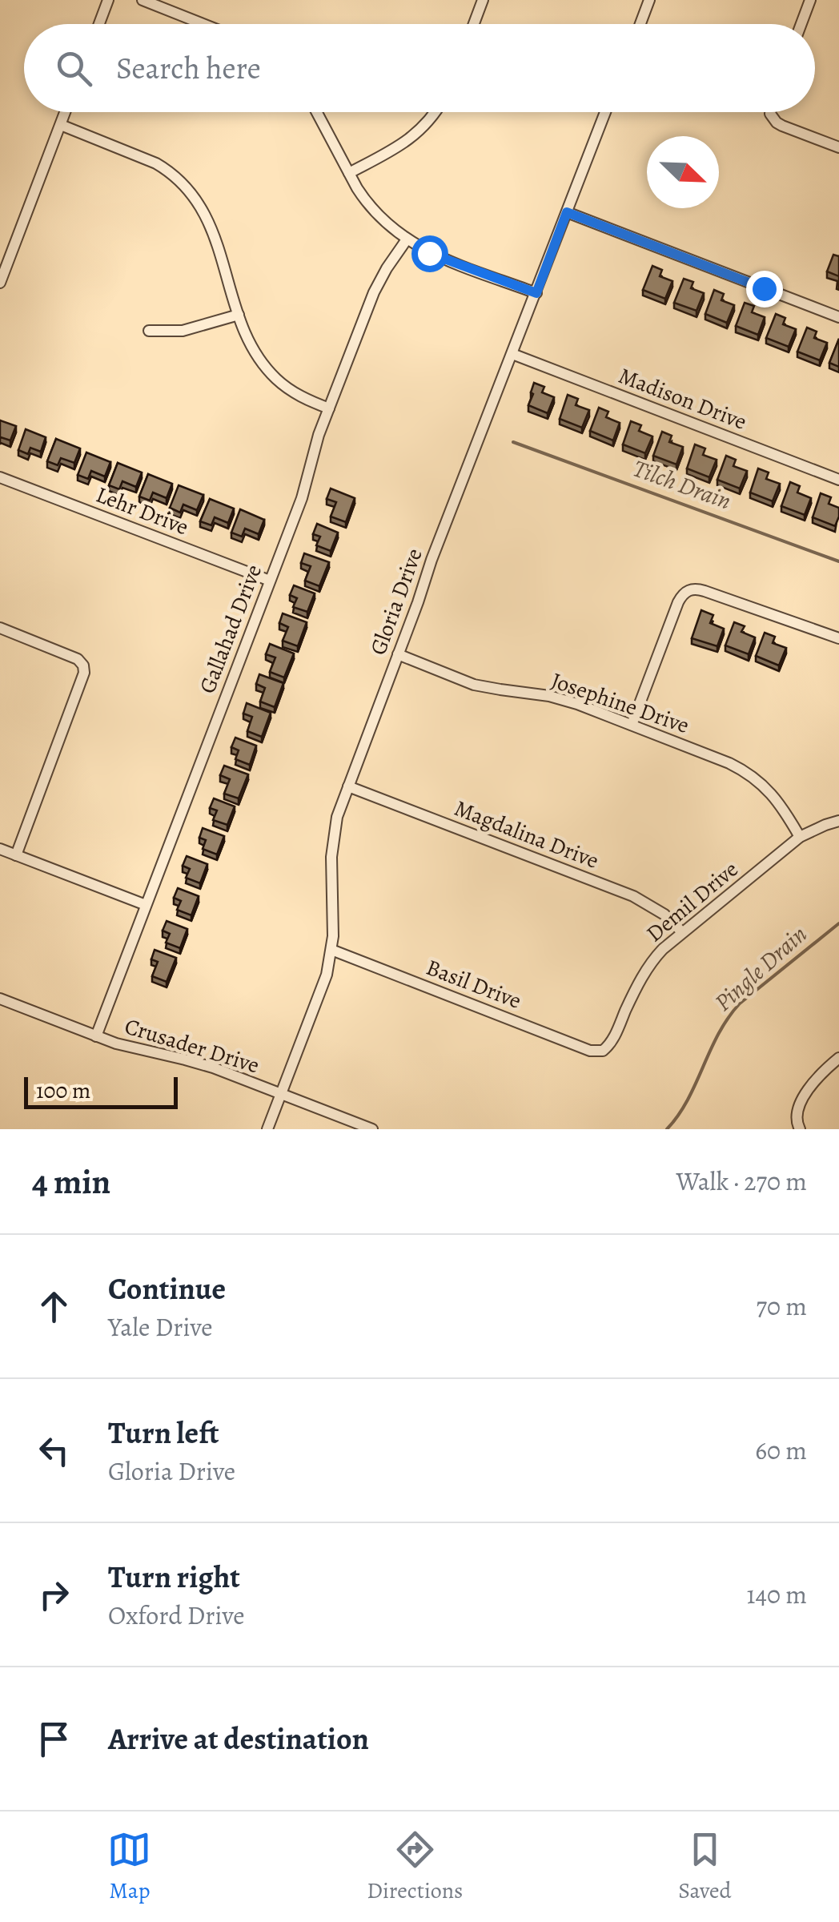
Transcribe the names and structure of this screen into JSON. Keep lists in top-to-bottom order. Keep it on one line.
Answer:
{"streets":{"street":["Madison Drive","Lehr Drive","Gloria Drive","Gallahad Drive","Josephine Drive","Magdalina Drive","Demil Drive","Basil Drive","Crusader Drive"]},"crossings":[["Madison Drive","Gloria Drive"],["Lehr Drive","Gallahad Drive"],["Gloria Drive","Josephine Drive"],["Gloria Drive","Magdalina Drive"],["Gloria Drive","Basil Drive"],["Gloria Drive","Crusader Drive"],["Gallahad Drive","Crusader Drive"],["Josephine Drive","Demil Drive"],["Magdalina Drive","Demil Drive"],["Demil Drive","Basil Drive"]],"water":["Tilch Drain","Pingle Drain"],"scale_bar":"100 m","north":"bottom right","page":{"search":"Search here","scale":"100 m","heading":["4 min","Walk · 270 m"],"list":[["Continue","Yale Drive","70 m"],["Turn left","Gloria Drive","60 m"],["Turn right","Oxford Drive","140 m"],"Arrive at destination"],"nav":["Map","Directions","Saved"]}}
